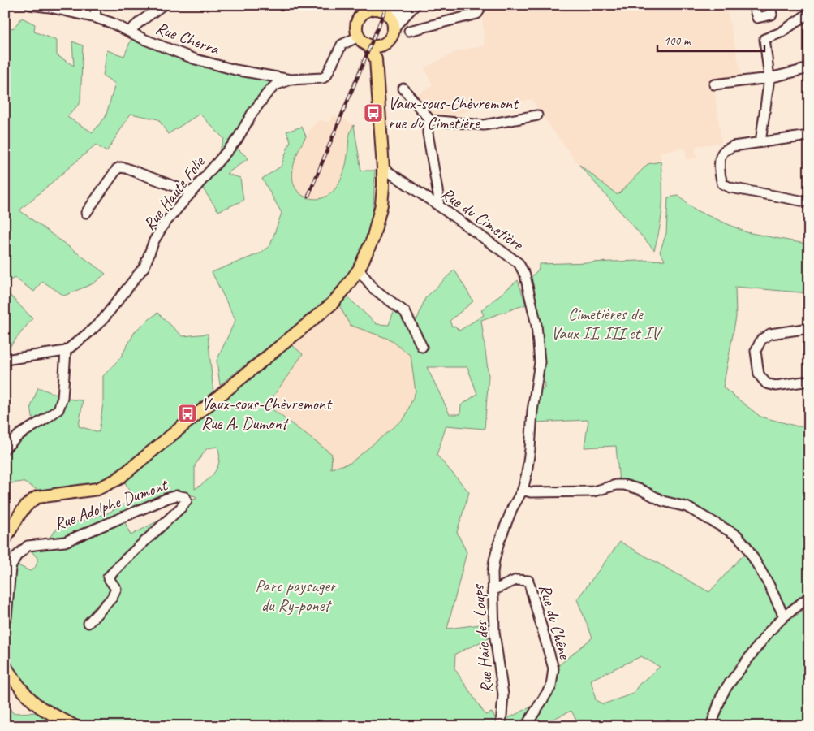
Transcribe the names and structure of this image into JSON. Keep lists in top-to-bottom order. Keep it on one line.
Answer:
{"streets":{"main road":["Rue Adolphe Dumont"],"street":["Rue Cherra","Rue Haute Folie","Rue du Cimetière","Rue du Chêne","Rue Haie des Loups"]},"crossings":[["Rue Cherra","Rue Haute Folie"],["Rue du Cimetière","Rue Adolphe Dumont"],["Rue du Cimetière","Rue Haie des Loups"],["Rue du Chêne","Rue Haie des Loups"]],"parks":["Cimetières de Vaux II, III et IV","Parc paysager du Ry-ponet"],"places":{"bus stop":["Vaux-sous-Chèvremont rue du Cimetière","Vaux-sous-Chèvremont Rue A. Dumont"]},"scale_bar":"100 m"}
